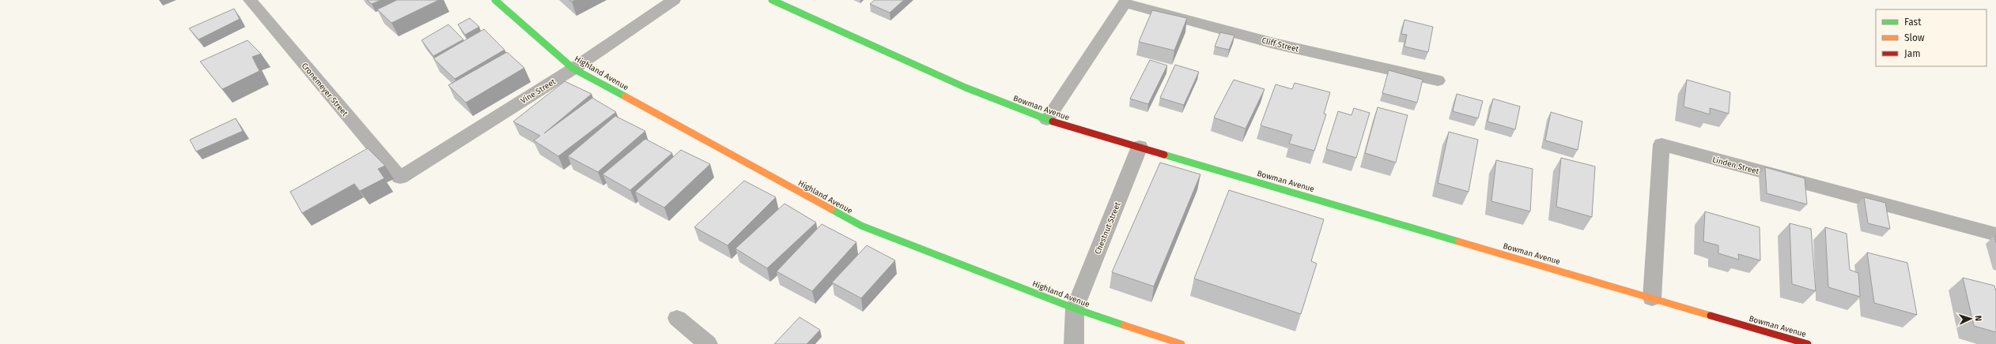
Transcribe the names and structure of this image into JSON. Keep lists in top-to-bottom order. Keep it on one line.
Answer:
{"streets":{"main road":["Highland Avenue","Bowman Avenue"],"street":["Cliff Street","Cronemeyer Street","Vine Street","Linden Street","Chestnut Street"]},"crossings":[["Cliff Street","Bowman Avenue"],["Highland Avenue","Vine Street"],["Highland Avenue","Chestnut Street"],["Cronemeyer Street","Vine Street"],["Bowman Avenue","Linden Street"],["Bowman Avenue","Chestnut Street"]],"legend":["Fast","Slow","Jam"],"north":"right"}
